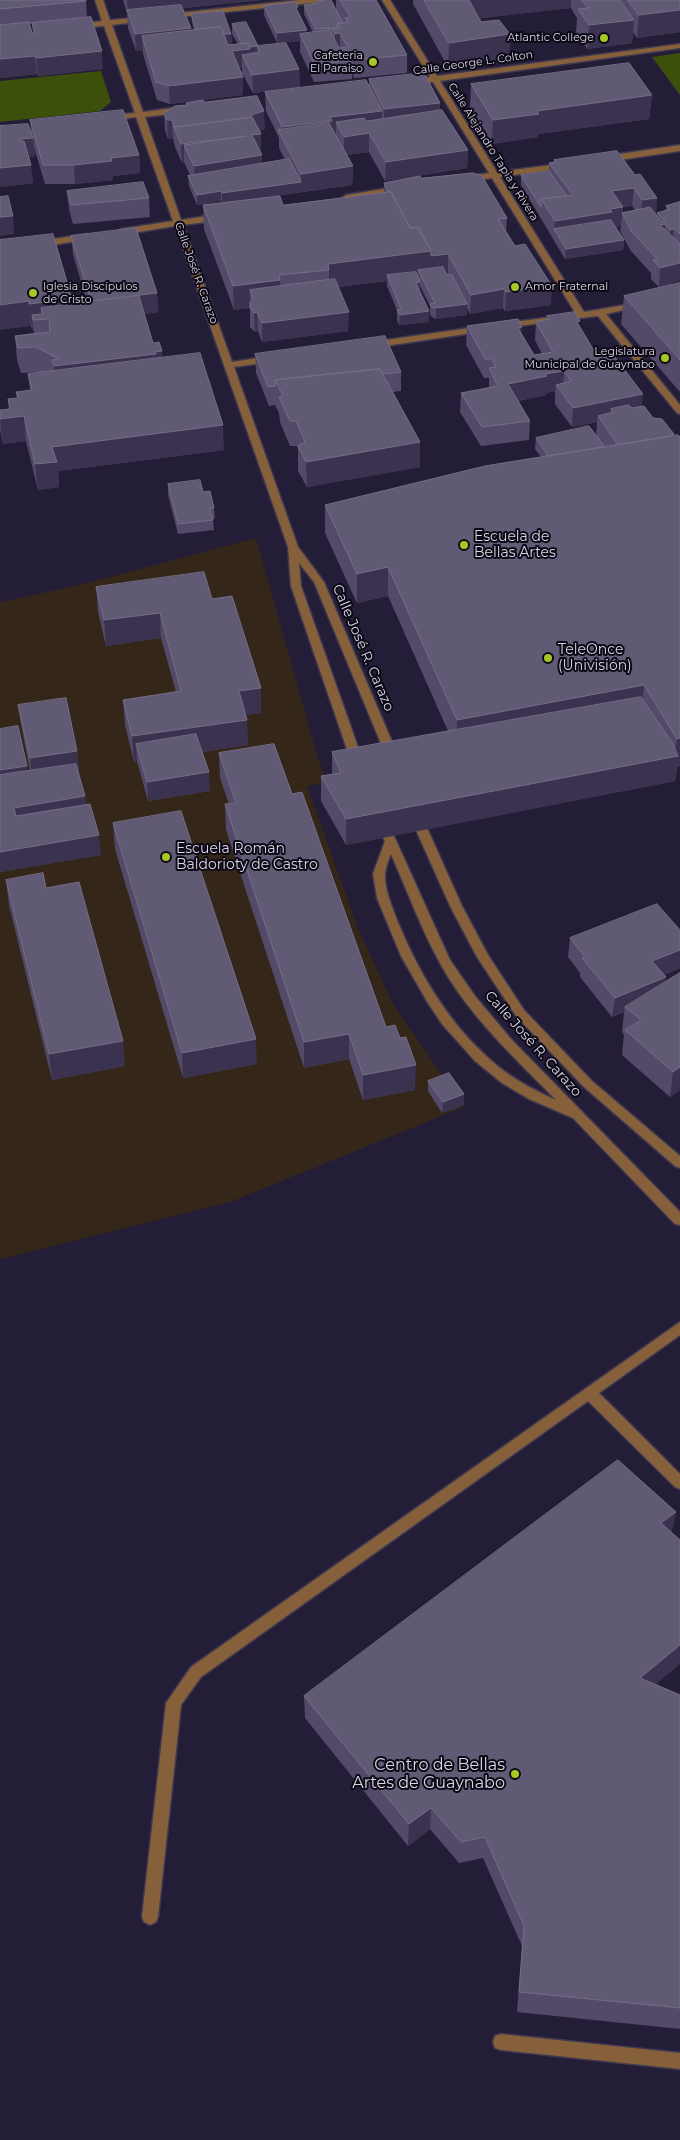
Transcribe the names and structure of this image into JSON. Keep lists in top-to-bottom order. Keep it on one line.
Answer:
{"streets":{"street":["Calle George L. Colton","Calle Alejandro Tapia y Rivera","Calle José R. Carazo"]},"crossings":[["Calle George L. Colton","Calle Alejandro Tapia y Rivera"]],"places":["Atlantic College","Cafeteria El Paraiso","Amor Fraternal","Iglesia Discípulos de Cristo","Legislatura Municipal de Guaynabo","Escuela de Bellas Artes","TeleOnce (Univisión)","Escuela Román Baldorioty de Castro","Centro de Bellas Artes de Guaynabo"]}
